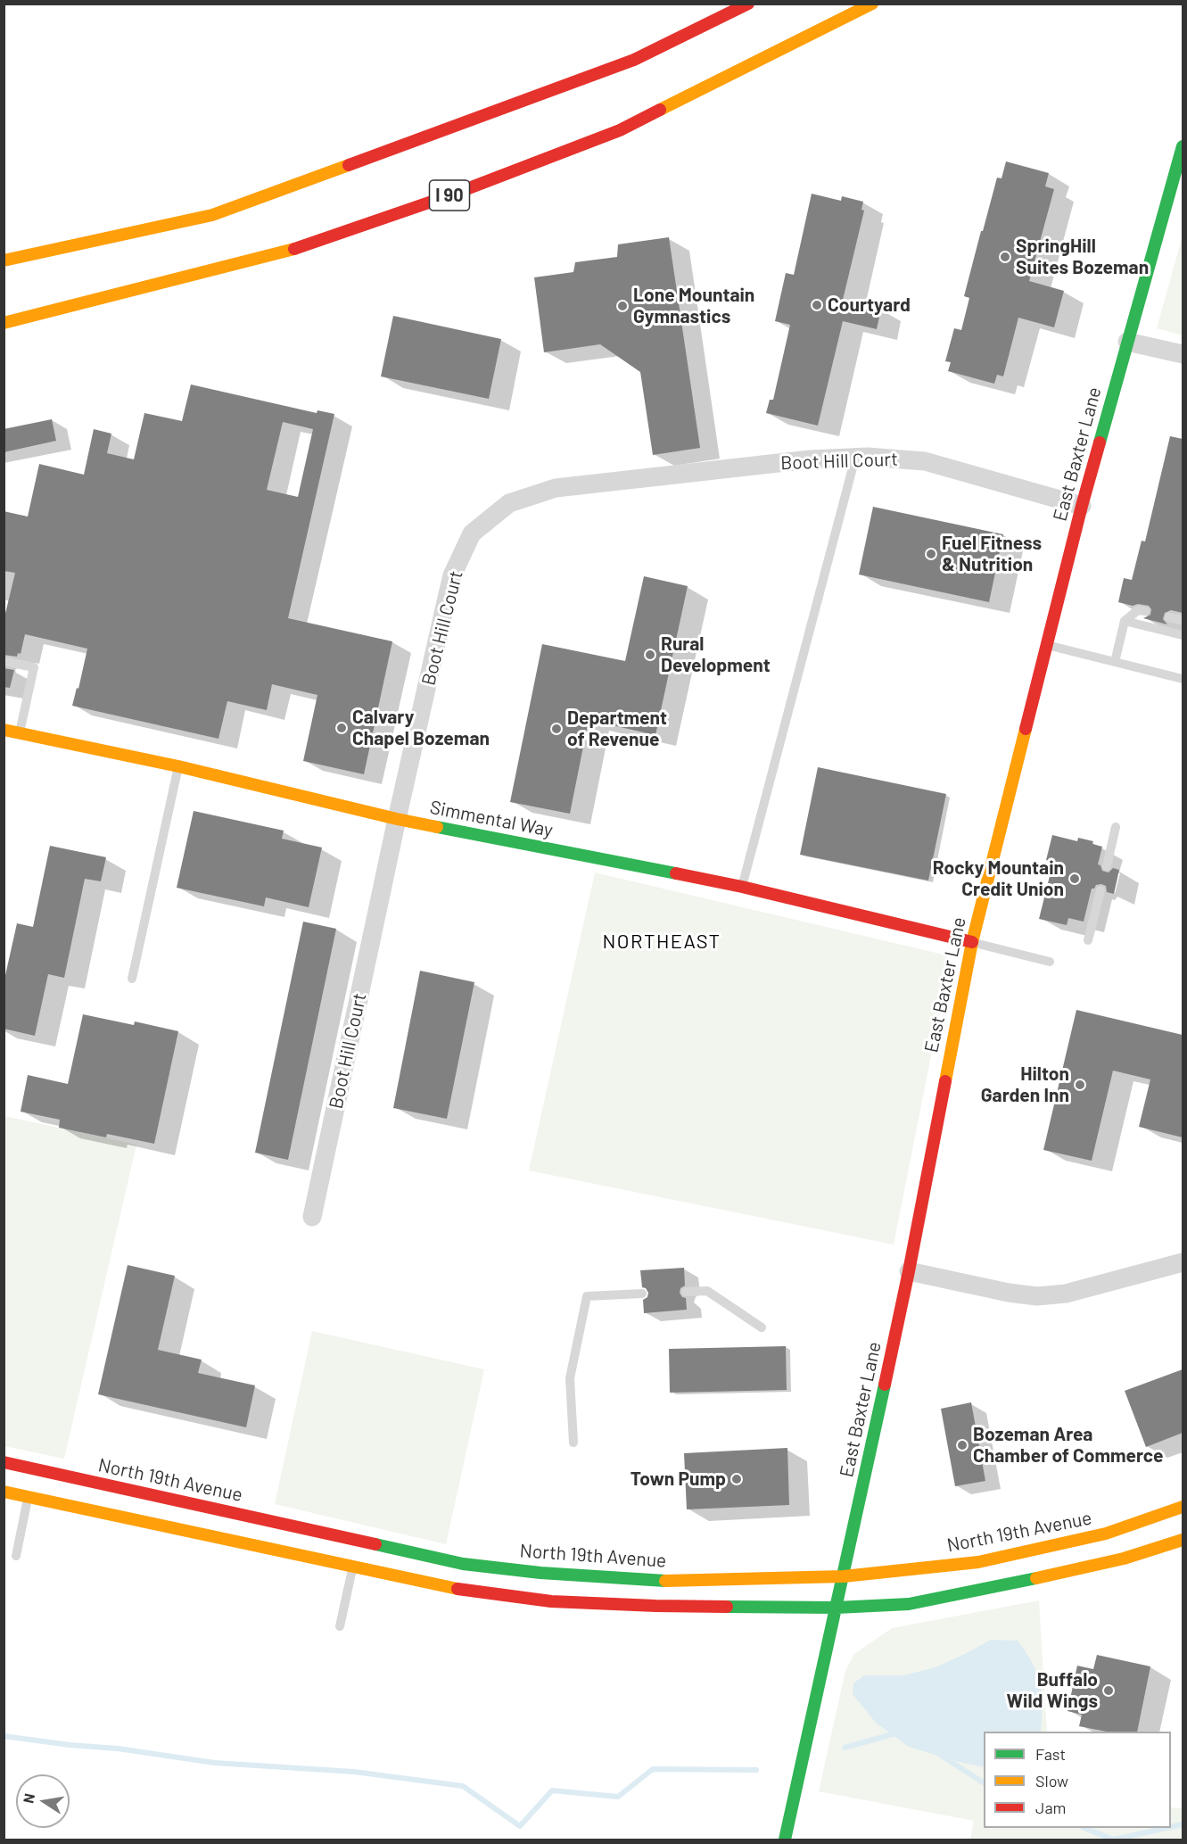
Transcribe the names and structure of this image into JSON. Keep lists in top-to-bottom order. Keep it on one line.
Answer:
{"streets":{"main road":["I 90","East Baxter Lane","Simmental Way","North 19th Avenue"],"street":["Boot Hill Court"]},"crossings":[["East Baxter Lane","Boot Hill Court"],["East Baxter Lane","Simmental Way"],["East Baxter Lane","North 19th Avenue"],["Boot Hill Court","Simmental Way"]],"districts":["NORTHEAST"],"places":["SpringHill Suites Bozeman","Courtyard","Lone Mountain Gymnastics","Fuel Fitness & Nutrition","Rural Development","Calvary Chapel Bozeman","Department of Revenue","Rocky Mountain Credit Union","Hilton Garden Inn","Bozeman Area Chamber of Commerce","Town Pump","Buffalo Wild Wings"],"legend":["Fast","Slow","Jam"],"north":"left"}
